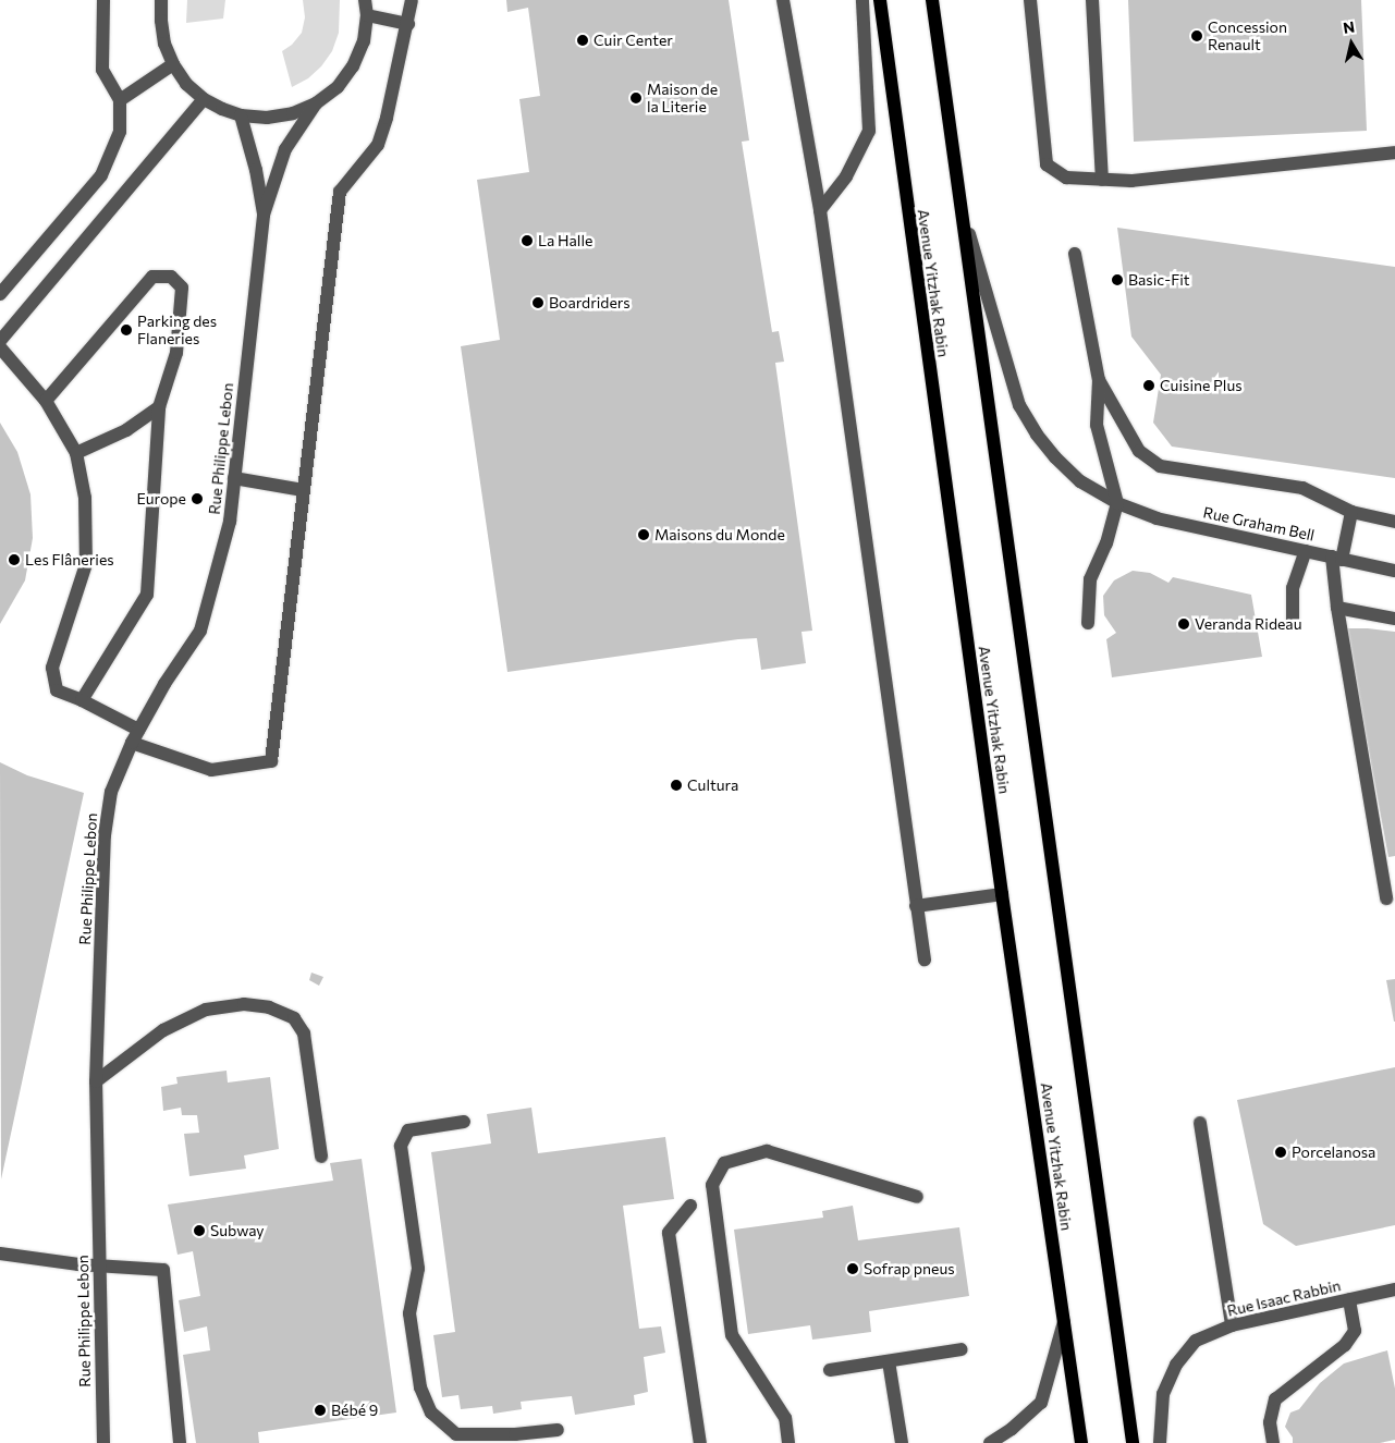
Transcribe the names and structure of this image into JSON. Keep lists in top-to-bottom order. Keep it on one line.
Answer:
{"streets":{"main road":["Avenue Yitzhak Rabin"],"street":["Rue Philippe Lebon","Rue Graham Bell","Rue Isaac Rabbin"]},"places":["Concession Renault","Cuir Center","Maison de la Literie","La Halle","Basic-Fit","Boardriders","Parking des Flaneries","Cuisine Plus","Europe","Maisons du Monde","Les Flâneries","Veranda Rideau","Cultura","Porcelanosa","Subway","Sofrap pneus","Bébé 9"],"north":"top"}
